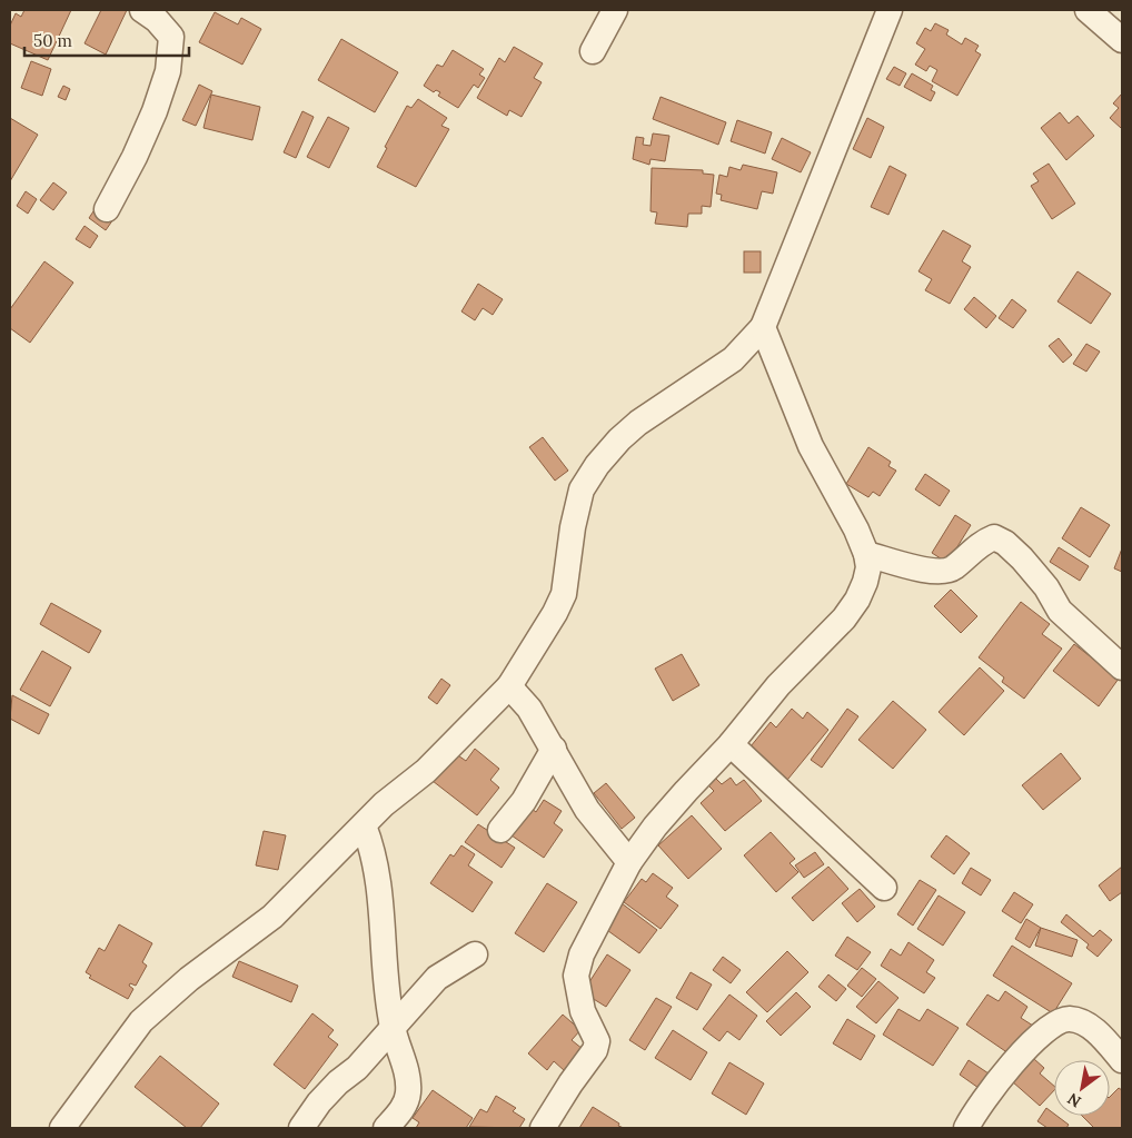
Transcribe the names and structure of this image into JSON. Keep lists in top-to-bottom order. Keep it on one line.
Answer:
{"scale_bar":"50 m","north":"bottom left"}
